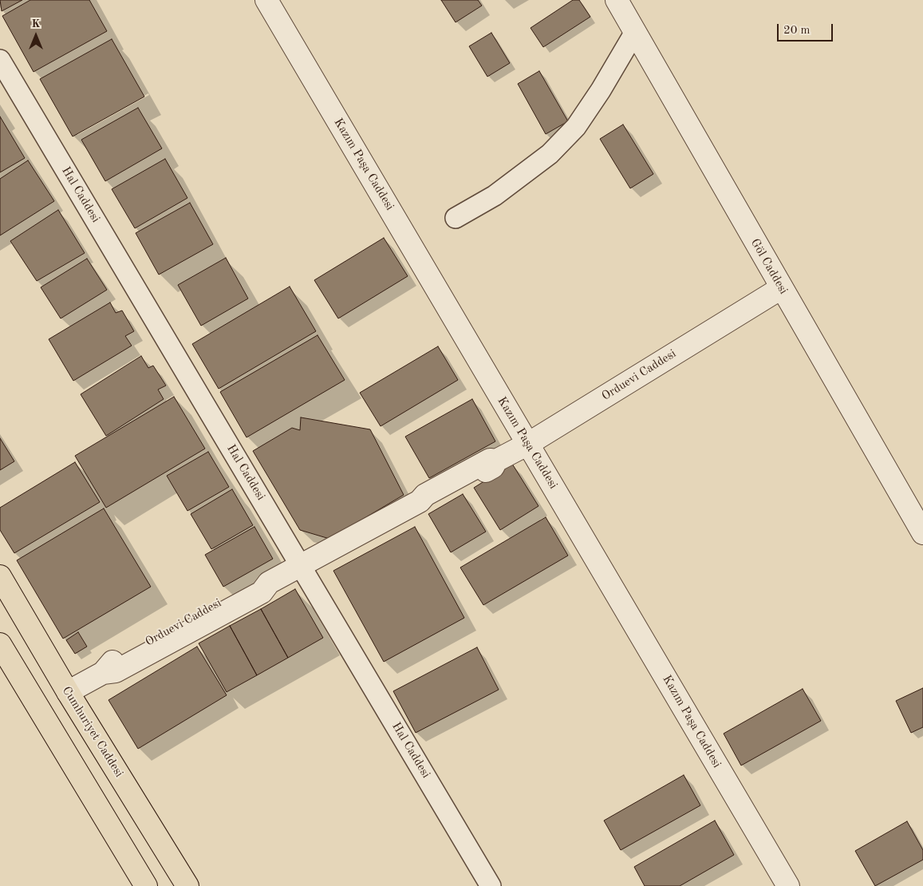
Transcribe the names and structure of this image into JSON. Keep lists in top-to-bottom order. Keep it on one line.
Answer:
{"streets":{"highway":["Cumhuriyet Caddesi"],"street":["Kazım Paşa Caddesi","Hal Caddesi","Göl Caddesi","Orduevi Caddesi"]},"crossings":[["Kazım Paşa Caddesi","Orduevi Caddesi"],["Hal Caddesi","Orduevi Caddesi"],["Göl Caddesi","Orduevi Caddesi"],["Orduevi Caddesi","Cumhuriyet Caddesi"]],"scale_bar":"20 m","north":"top"}
